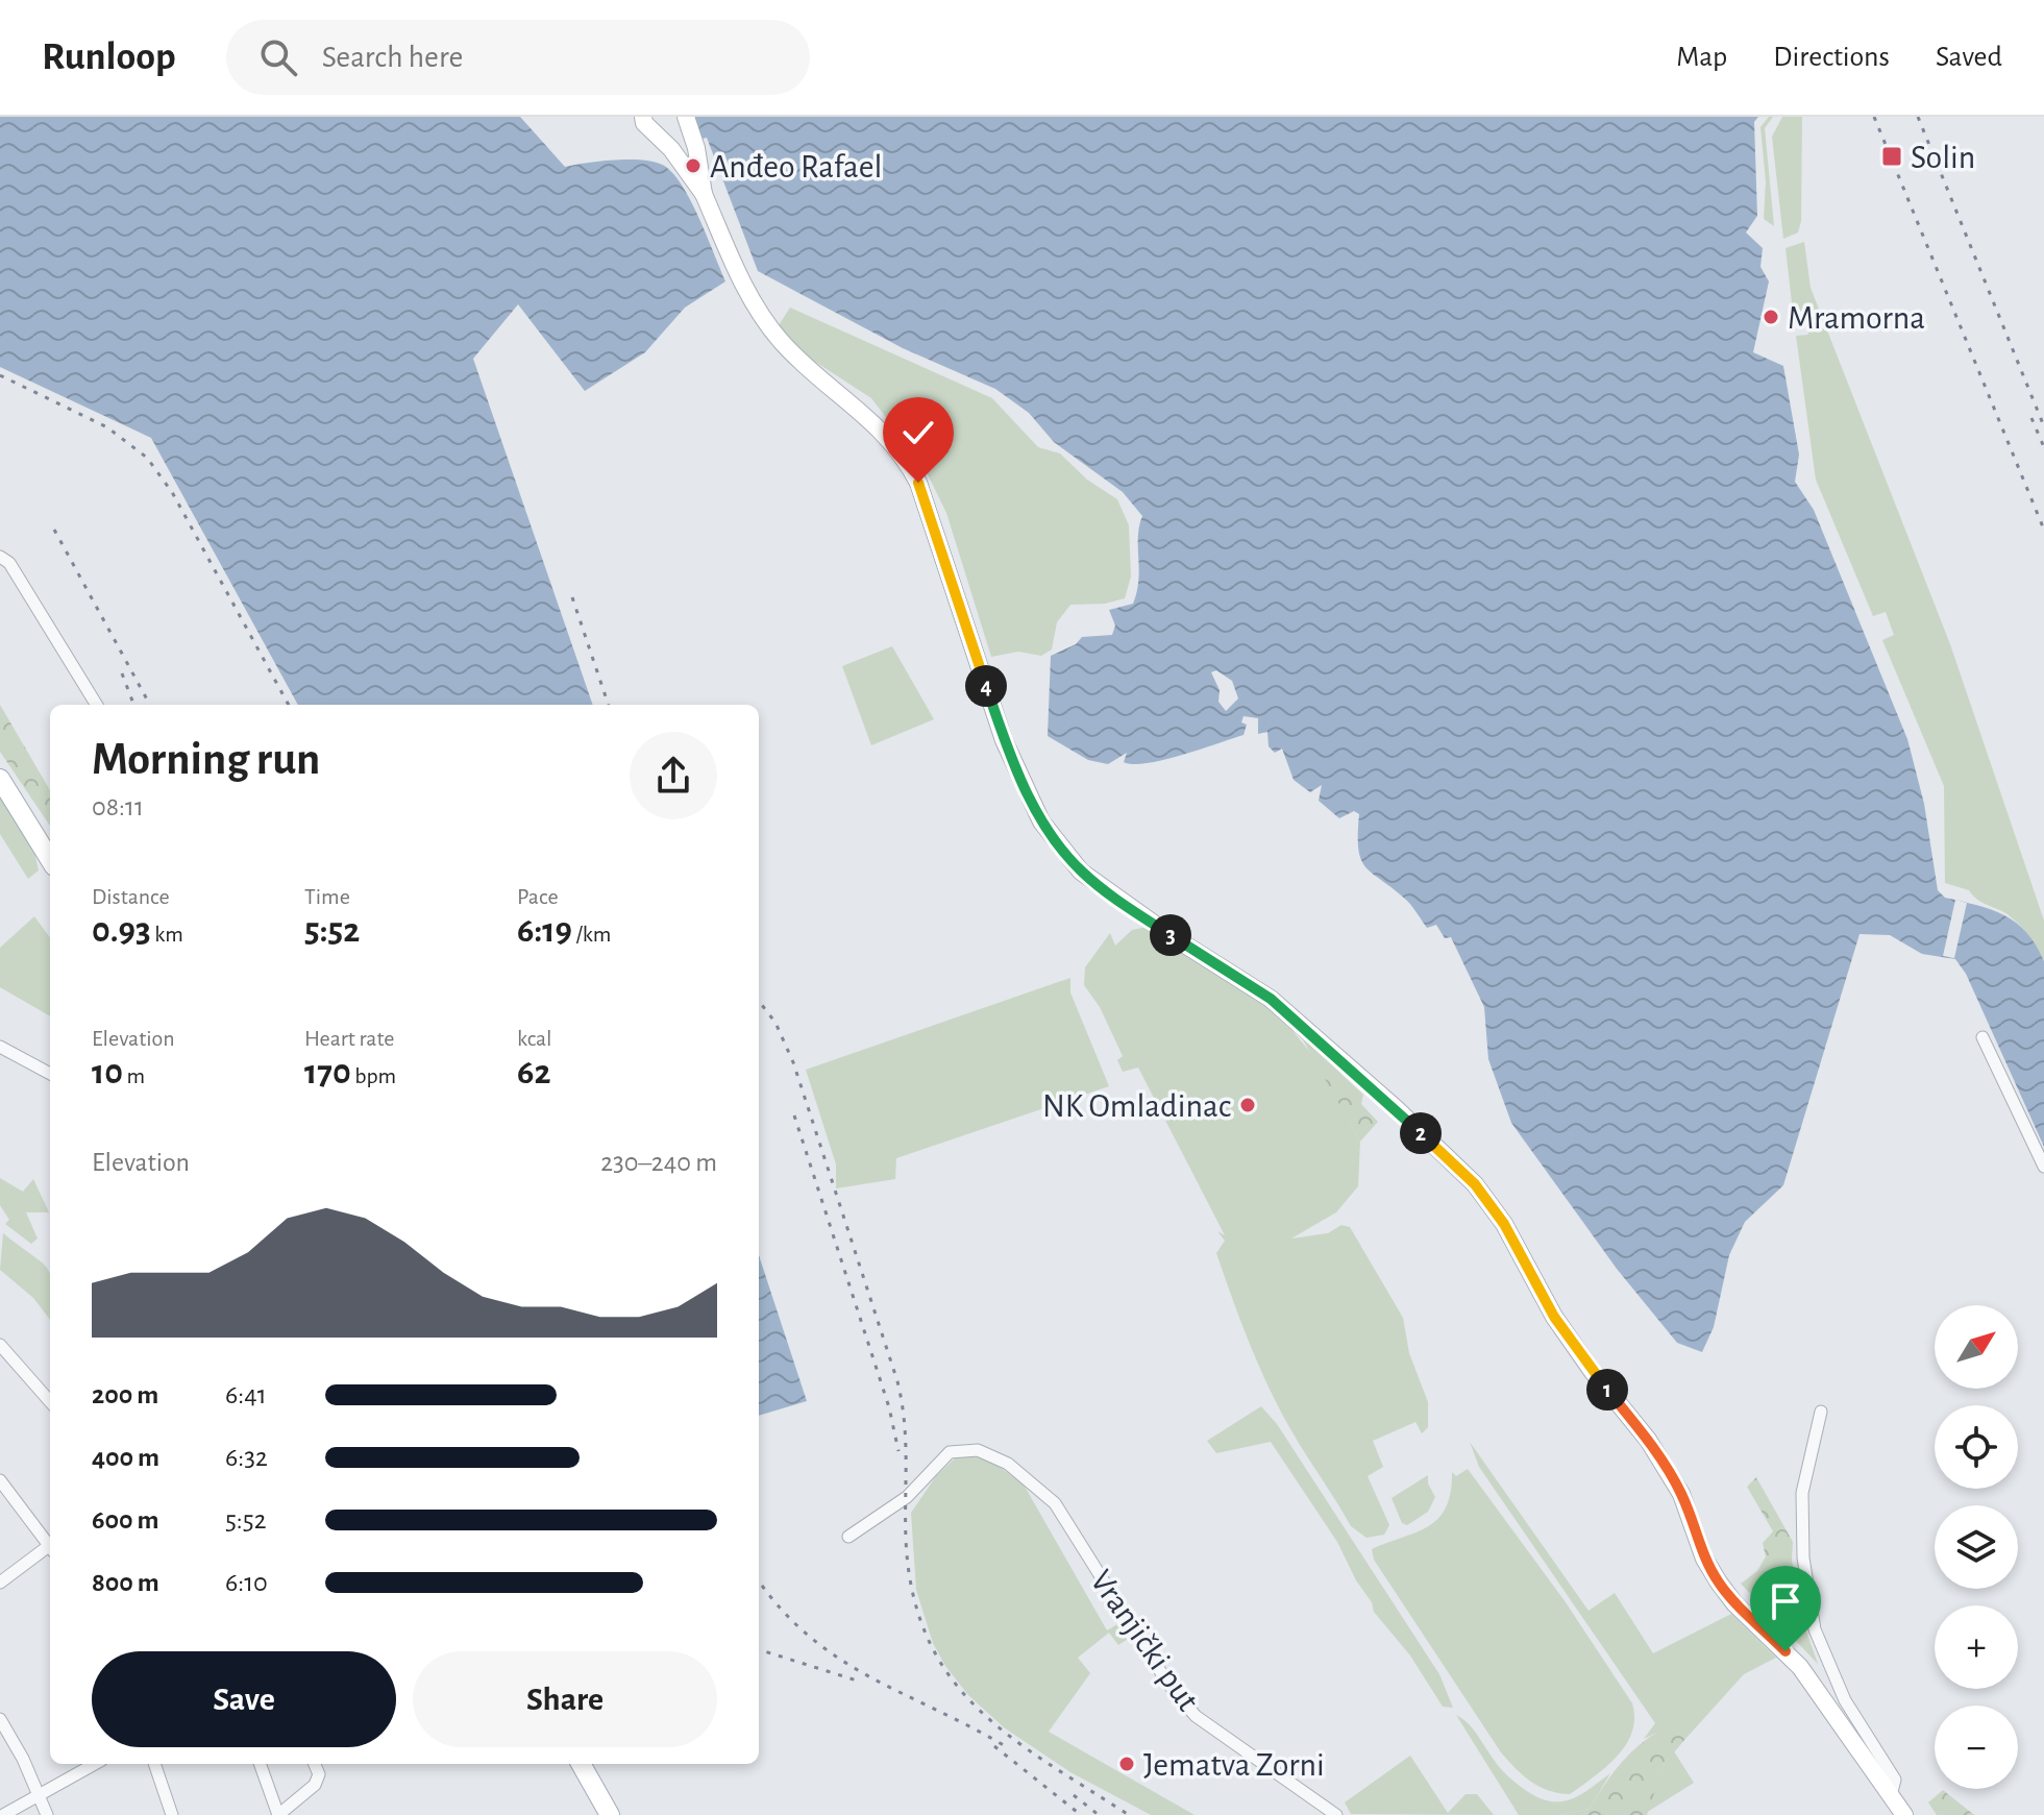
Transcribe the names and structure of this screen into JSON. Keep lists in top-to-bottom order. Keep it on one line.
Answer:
{"streets":{"street":["Vranjički put"]},"places":{"transit":["Solin"],"other":["Anđeo Rafael","Mramorna","NK Omladinac","Jematva Zorni"]},"north":"top right","page":{"header":"Runloop","search":"Search here","nav":["Map","Directions","Saved"],"pins":["4","3","2","1"],"heading":["Morning run","08:11"],"stats":[["Distance","0.93 km"],["Time","5:52"],["Pace","6:19 /km"],["Elevation","10 m"],["Heart rate","170 bpm"],["kcal","62"]],"chart":["Elevation","230–240 m"],"map_buttons":["+","−"],"list":[{"name":"200 m","note":"6:41"},{"name":"400 m","note":"6:32"},{"name":"600 m","note":"5:52"},{"name":"800 m","note":"6:10"}],"buttons":["Save","Share"]}}
